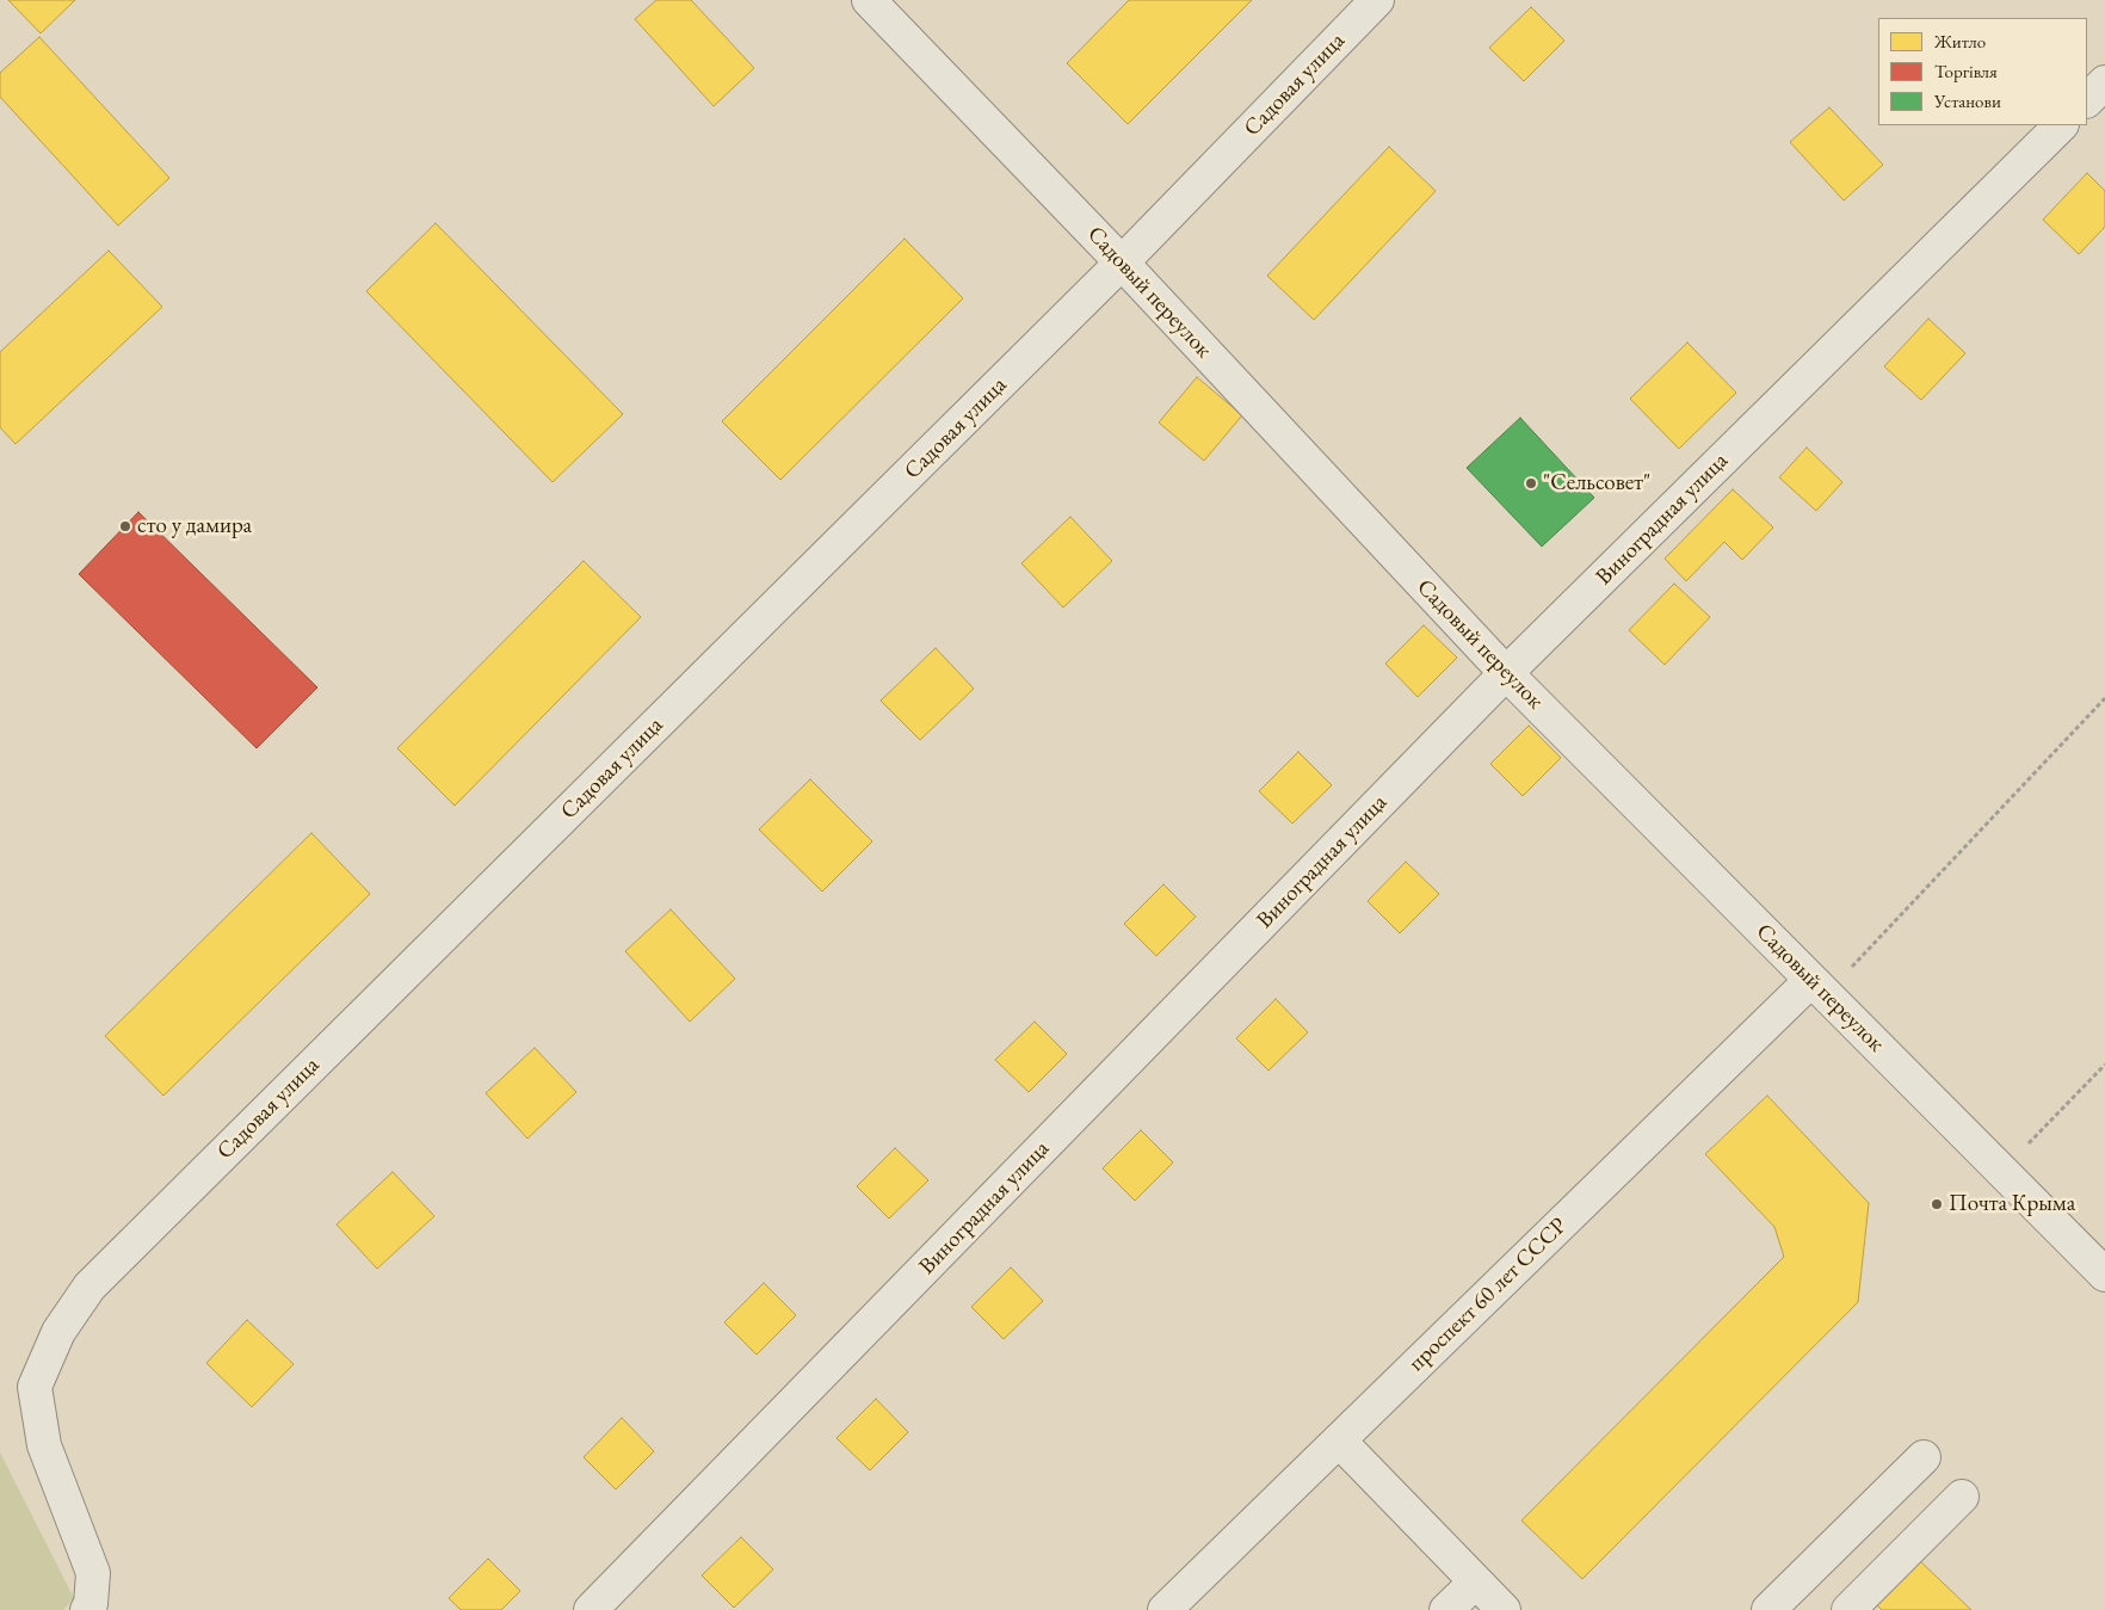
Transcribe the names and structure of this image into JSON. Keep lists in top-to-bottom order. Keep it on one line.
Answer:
{"streets":{"street":["Садовая улица","Садовый переулок","Виноградная улица","проспект 60 лет СССР"]},"crossings":[["Садовая улица","Садовый переулок"],["Садовый переулок","Виноградная улица"],["Садовый переулок","проспект 60 лет СССР"]],"places":["\"Сельсовет\"","сто у дамира","Почта Крыма"],"legend":["Житло","Торгівля","Установи"]}
